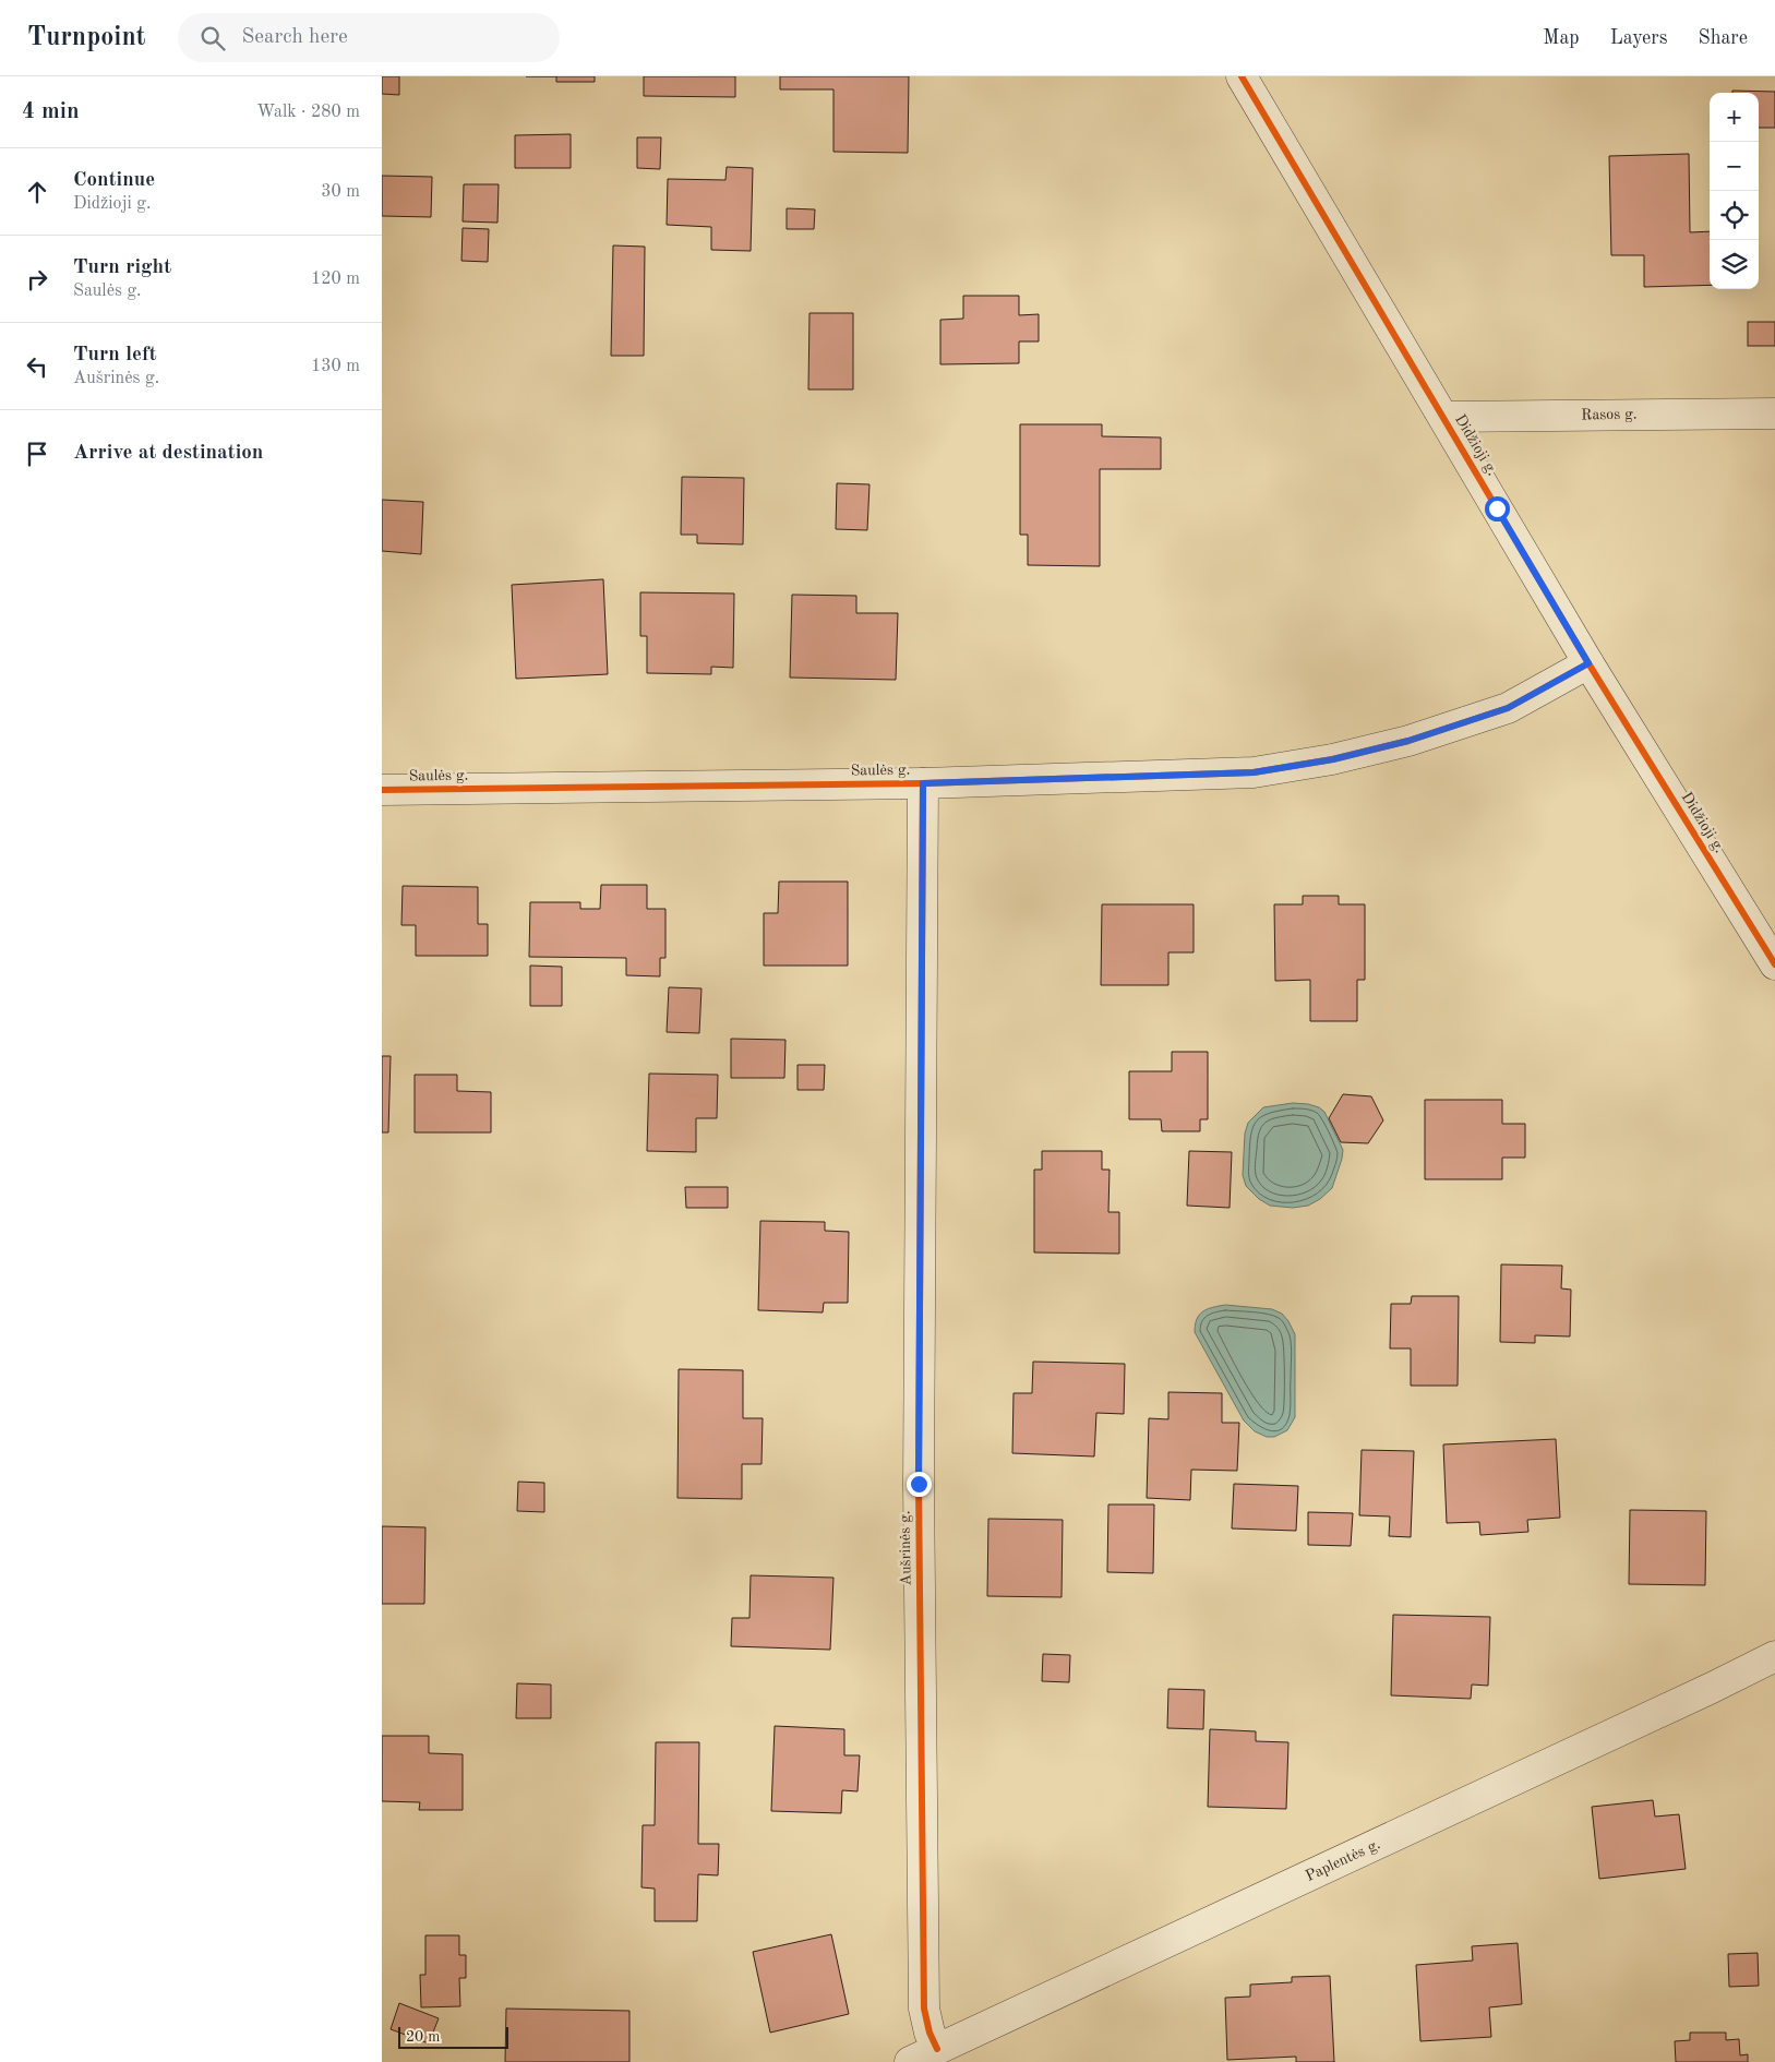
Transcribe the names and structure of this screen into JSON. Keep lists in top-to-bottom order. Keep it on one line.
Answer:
{"streets":{"street":["Rasos g.","Didžioji g.","Saulės g.","Aušrinės g.","Paplentės g."]},"crossings":[["Rasos g.","Didžioji g."],["Didžioji g.","Saulės g."],["Saulės g.","Aušrinės g."],["Aušrinės g.","Paplentės g."]],"scale_bar":"20 m","page":{"header":"Turnpoint","search":"Search here","nav":["Map","Layers","Share"],"heading":["4 min","Walk · 280 m"],"map_buttons":["+","−"],"list":[["Continue","Didžioji g.","30 m"],["Turn right","Saulės g.","120 m"],["Turn left","Aušrinės g.","130 m"],"Arrive at destination"],"scale":"20 m"}}
